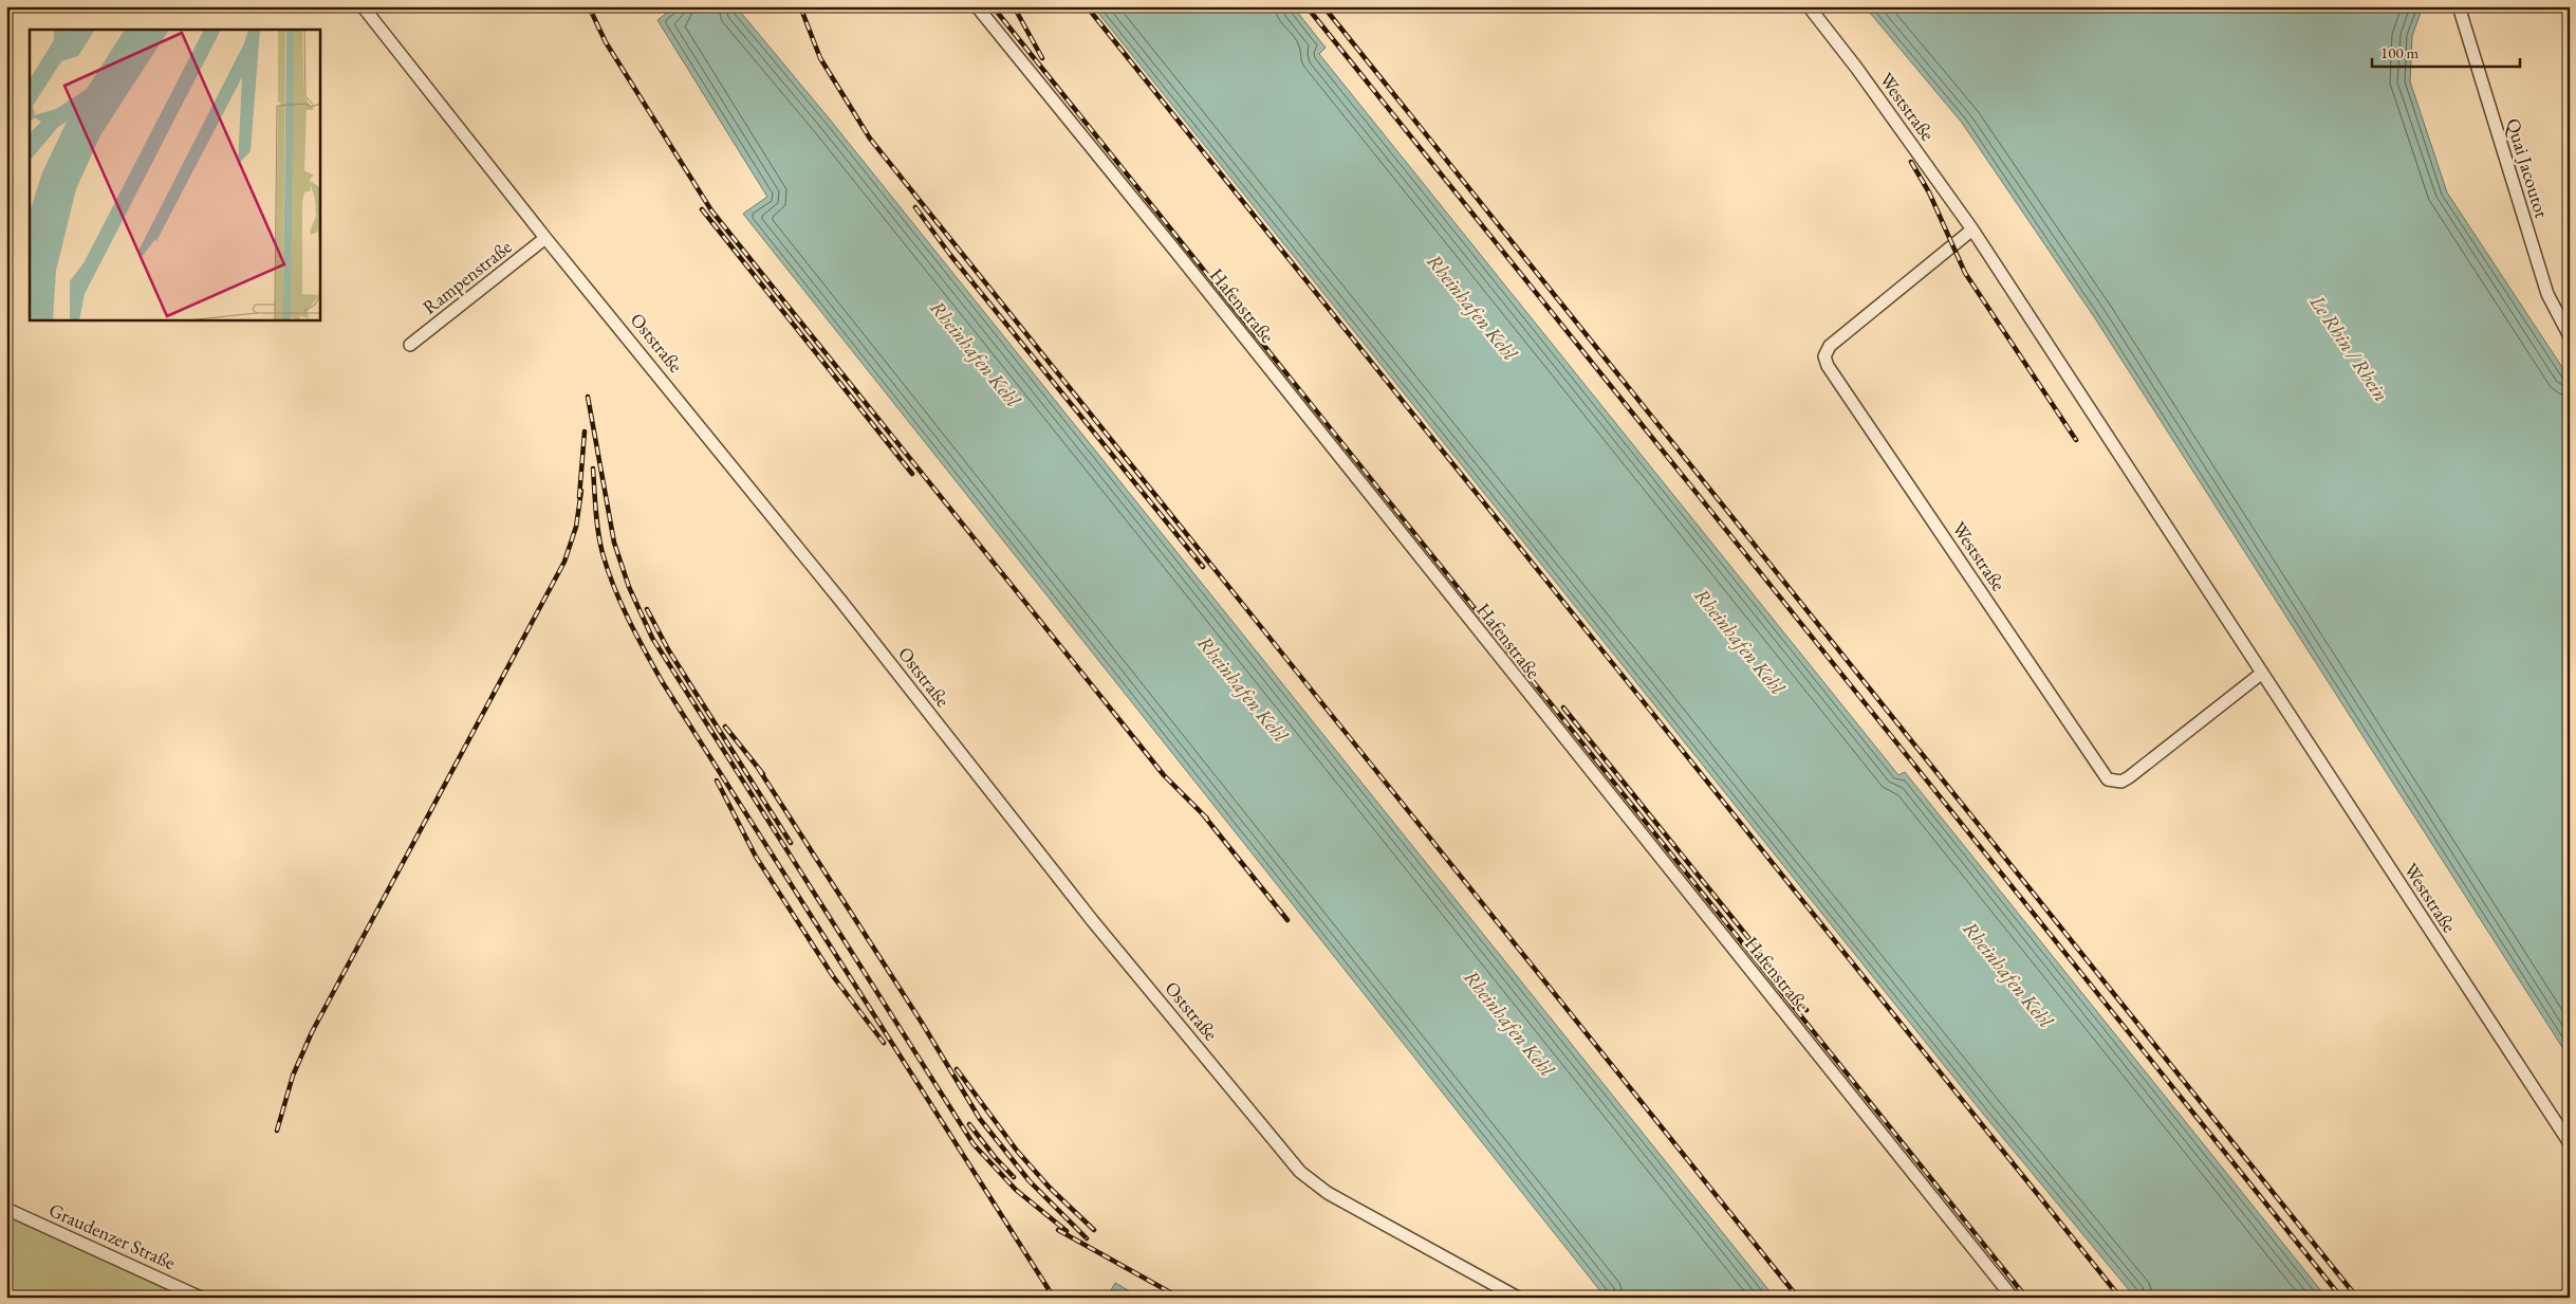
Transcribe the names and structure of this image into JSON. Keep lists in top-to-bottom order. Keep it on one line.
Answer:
{"streets":{"street":["Weststraße","Quai Jacoutot","Rampenstraße","Hafenstraße","Oststraße","Graudenzer Straße"]},"crossings":[["Rampenstraße","Oststraße"]],"water":["Rheinhafen Kehl","Le Rhin / Rhein"],"scale_bar":"100 m"}
